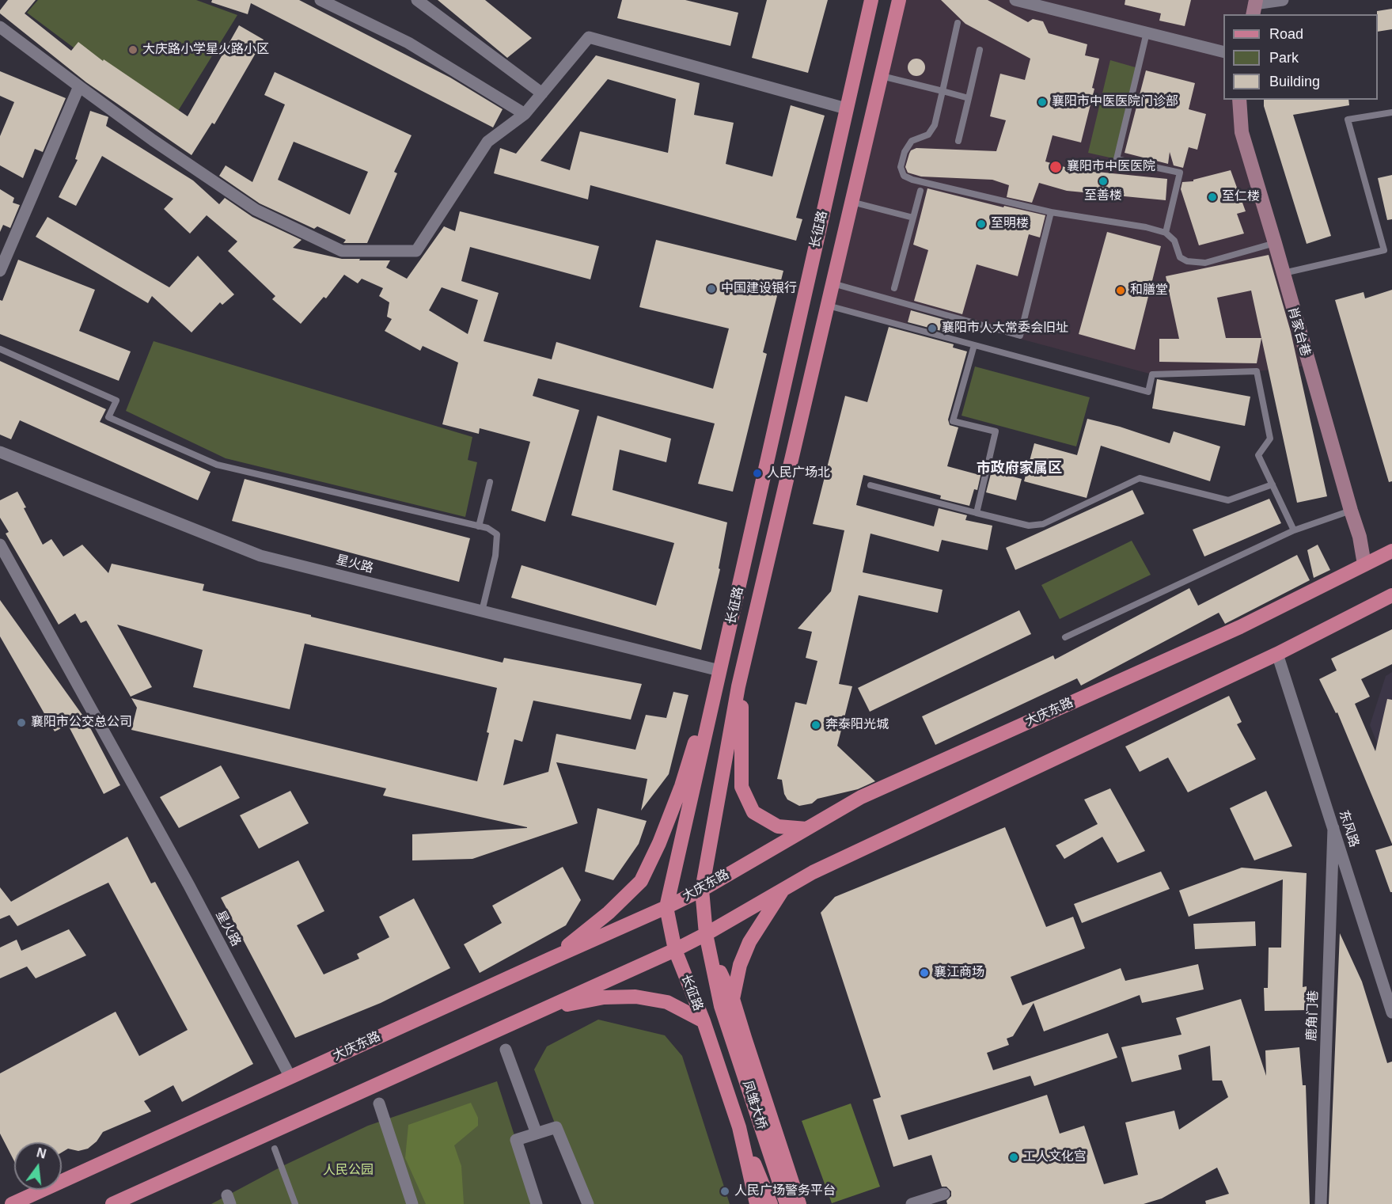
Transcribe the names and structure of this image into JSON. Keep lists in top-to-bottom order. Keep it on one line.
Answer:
{"streets":{"main road":["长征路","大庆东路","凤雏大桥"],"street":["肖家台巷","星火路","东风路","鹿角门巷"]},"crossings":[["长征路","大庆东路"],["长征路","凤雏大桥"],["肖家台巷","大庆东路"],["星火路","大庆东路"],["东风路","鹿角门巷"]],"districts":["市政府家属区"],"parks":["人民公园"],"places":["大庆路小学星火路小区","襄阳市中医医院门诊部","襄阳市中医医院","至善楼","至仁楼","至明楼","中国建设银行","和膳堂","襄阳市人大常委会旧址","人民广场北","襄阳市公交总公司","奔泰阳光城","襄江商场","工人文化宫","人民广场警务平台"],"legend":["Road","Park","Building"],"north":"top"}
